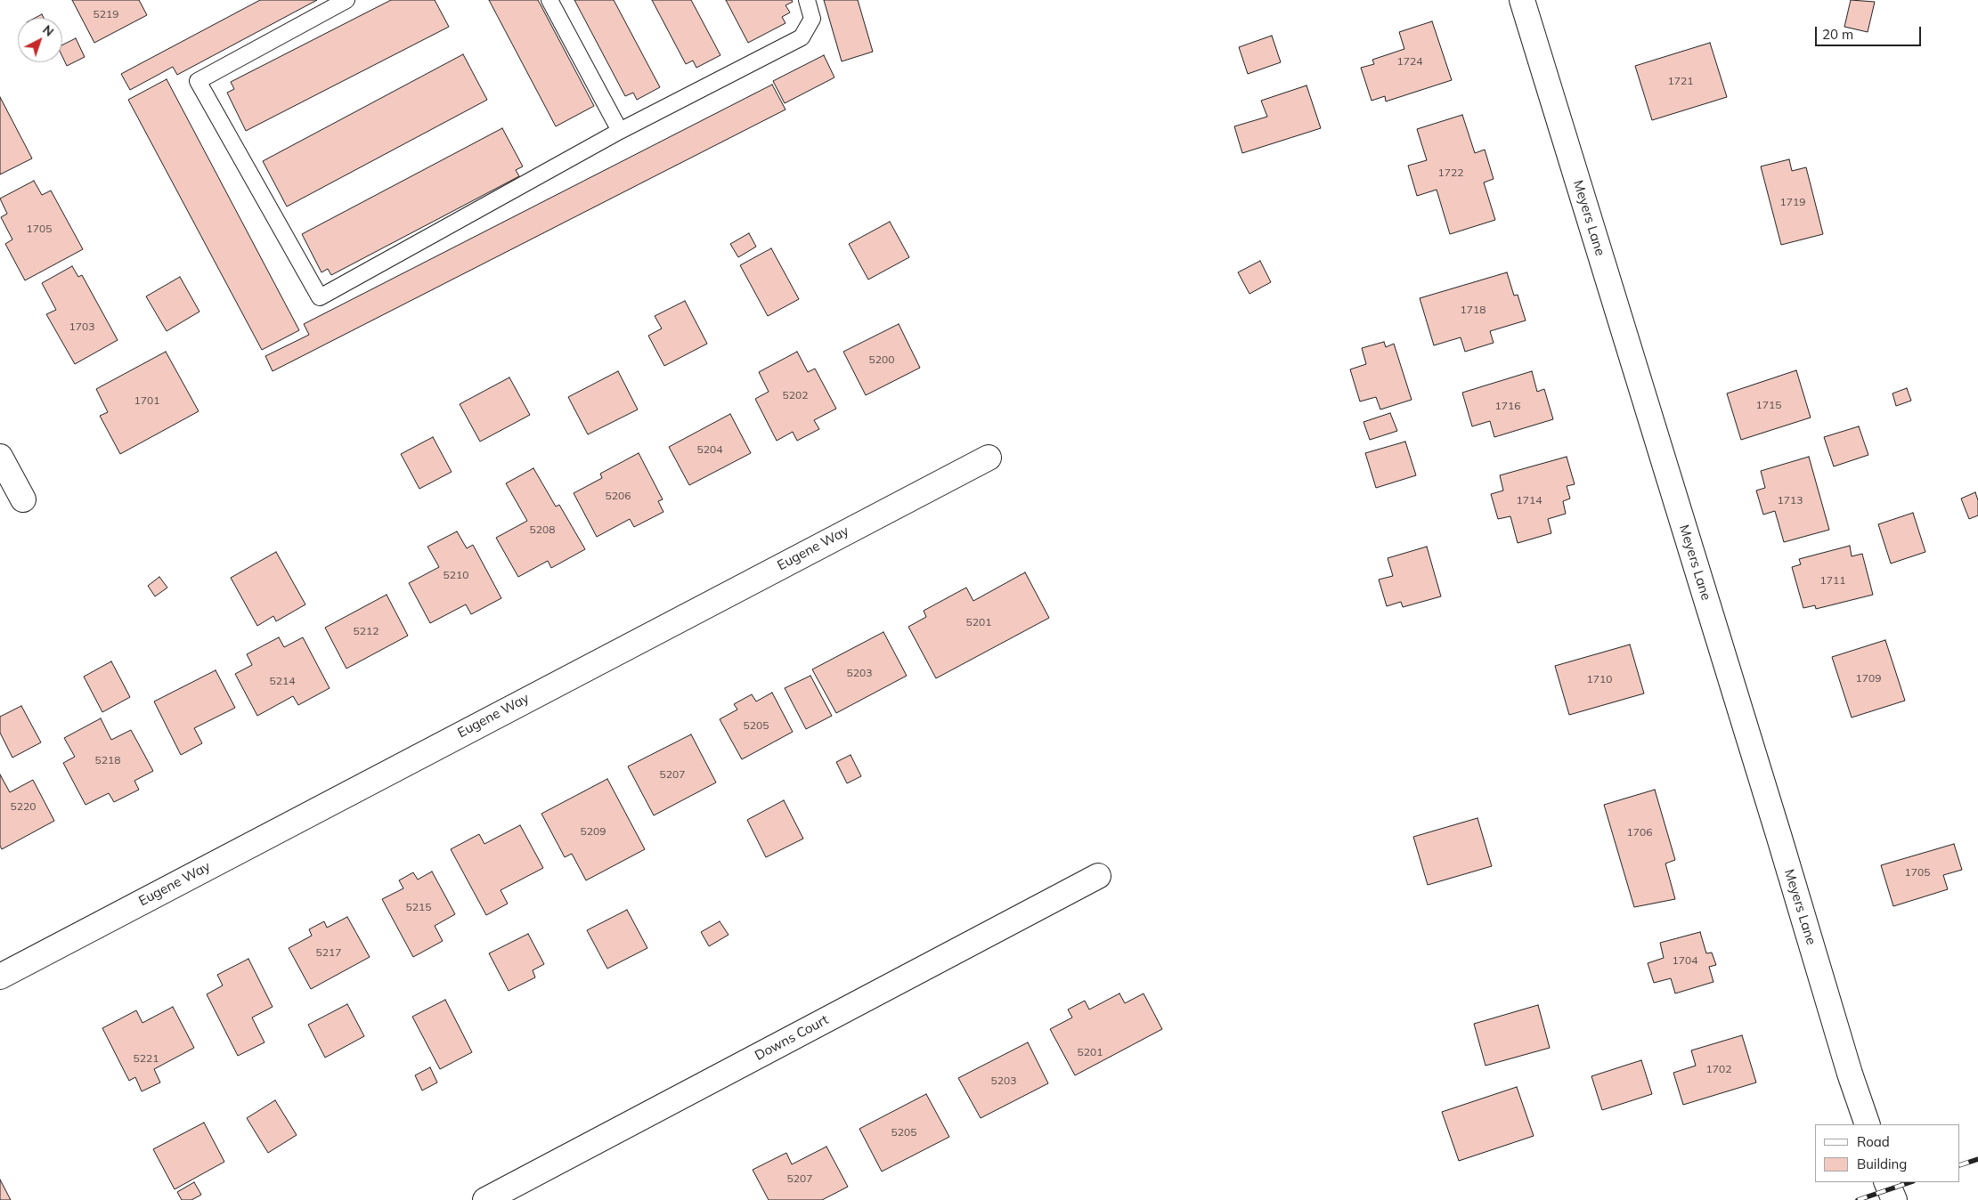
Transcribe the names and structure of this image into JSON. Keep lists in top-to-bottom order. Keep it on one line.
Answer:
{"streets":{"street":["Meyers Lane","Eugene Way","Downs Court"]},"house_numbers":["5219","1724","1721","1722","1719","1705","1718","1703","5200","5202","1701","1715","1716","5204","5206","1714","1713","5208","5210","1711","5201","5212","5203","1709","1710","5214","5205","5218","5207","5220","5209","1706","1705","5215","5217","1704","5201","5221","1702","5203","5205","5207"],"legend":["Road","Building"],"scale_bar":"20 m","north":"top right"}
